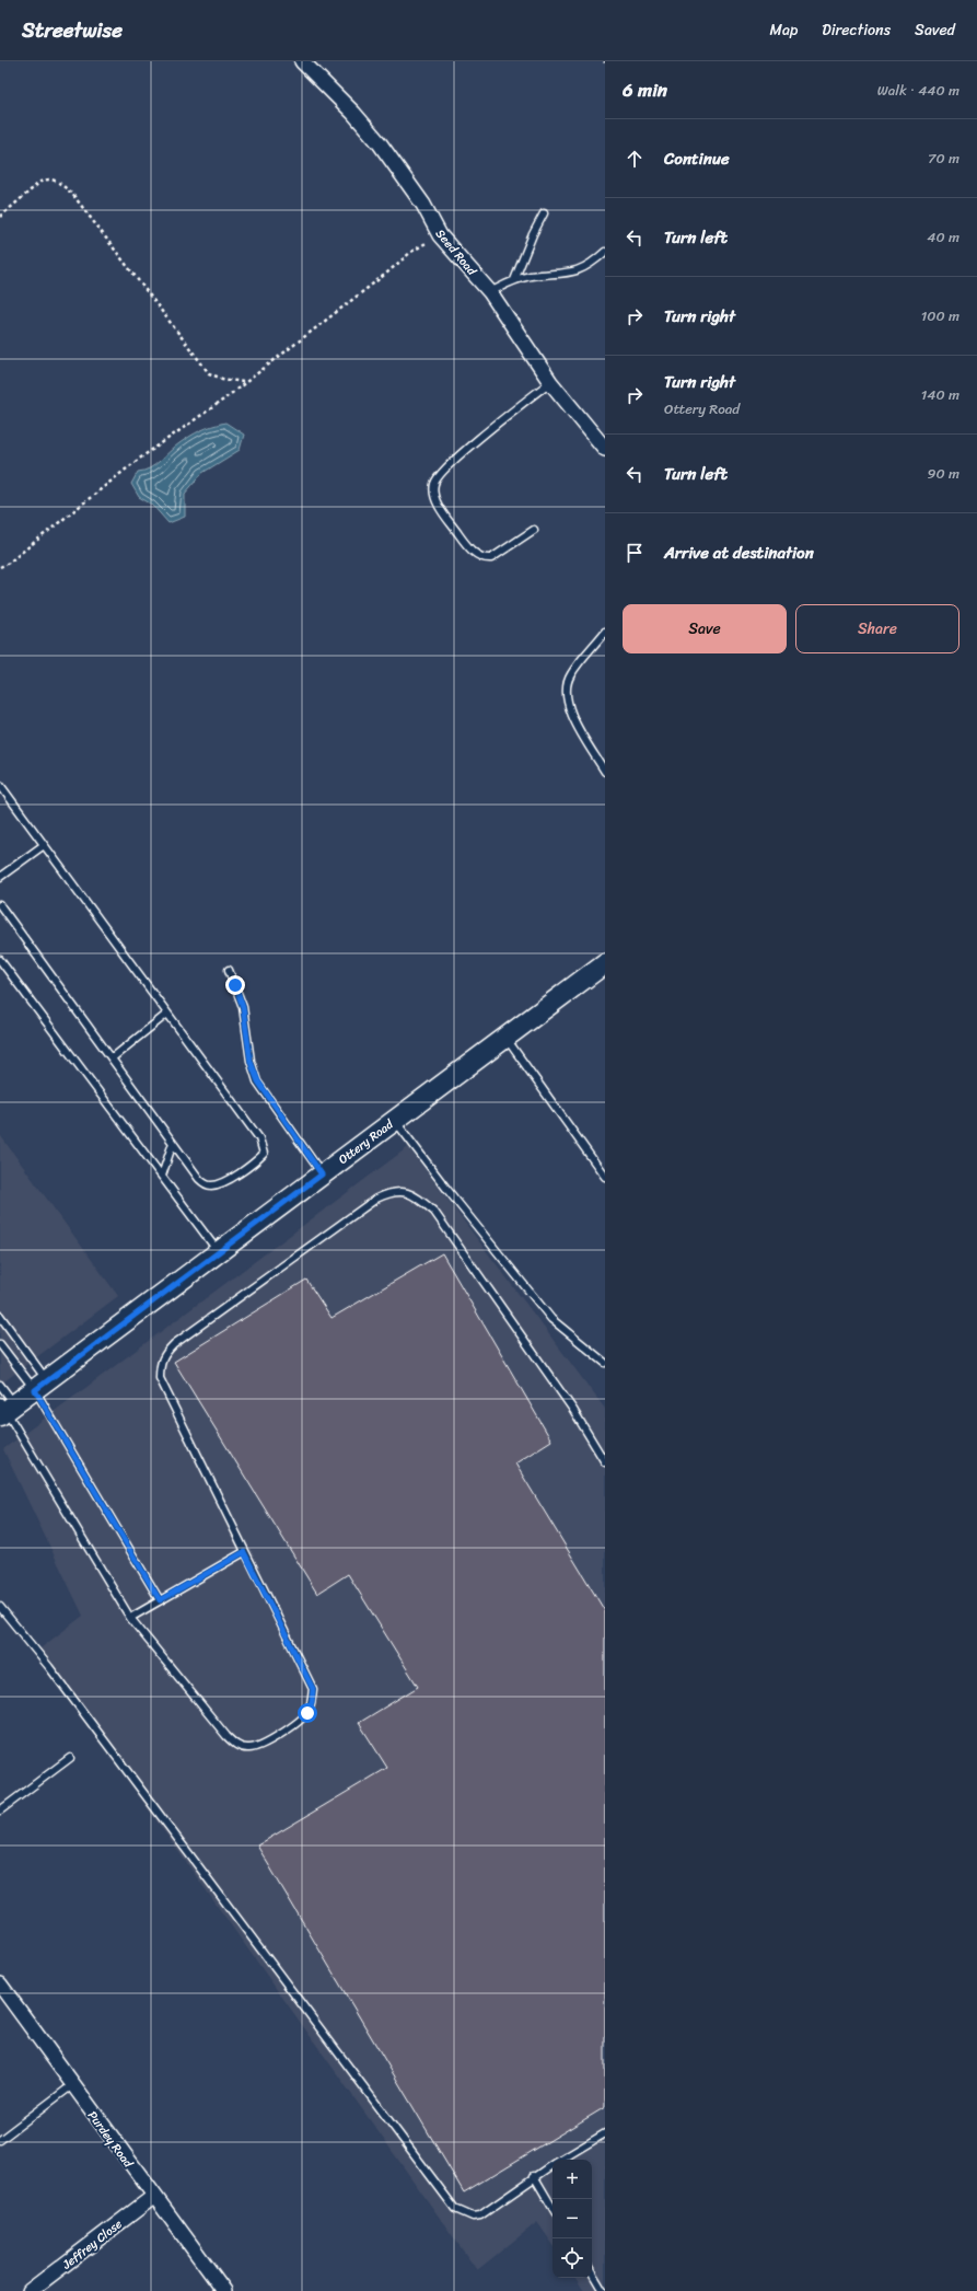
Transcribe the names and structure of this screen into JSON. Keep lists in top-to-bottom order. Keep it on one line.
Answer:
{"streets":{"street":["Seed Road","Ottery Road","Purdey Road","Jeffrey Close"]},"crossings":[["Purdey Road","Jeffrey Close"]],"page":{"header":"Streetwise","nav":["Map","Directions","Saved"],"heading":["6 min","Walk · 440 m"],"list":[["Continue","70 m"],["Turn left","40 m"],["Turn right","100 m"],["Turn right","Ottery Road","140 m"],["Turn left","90 m"],"Arrive at destination"],"buttons":["Save","Share"],"map_buttons":["+","−"]}}
